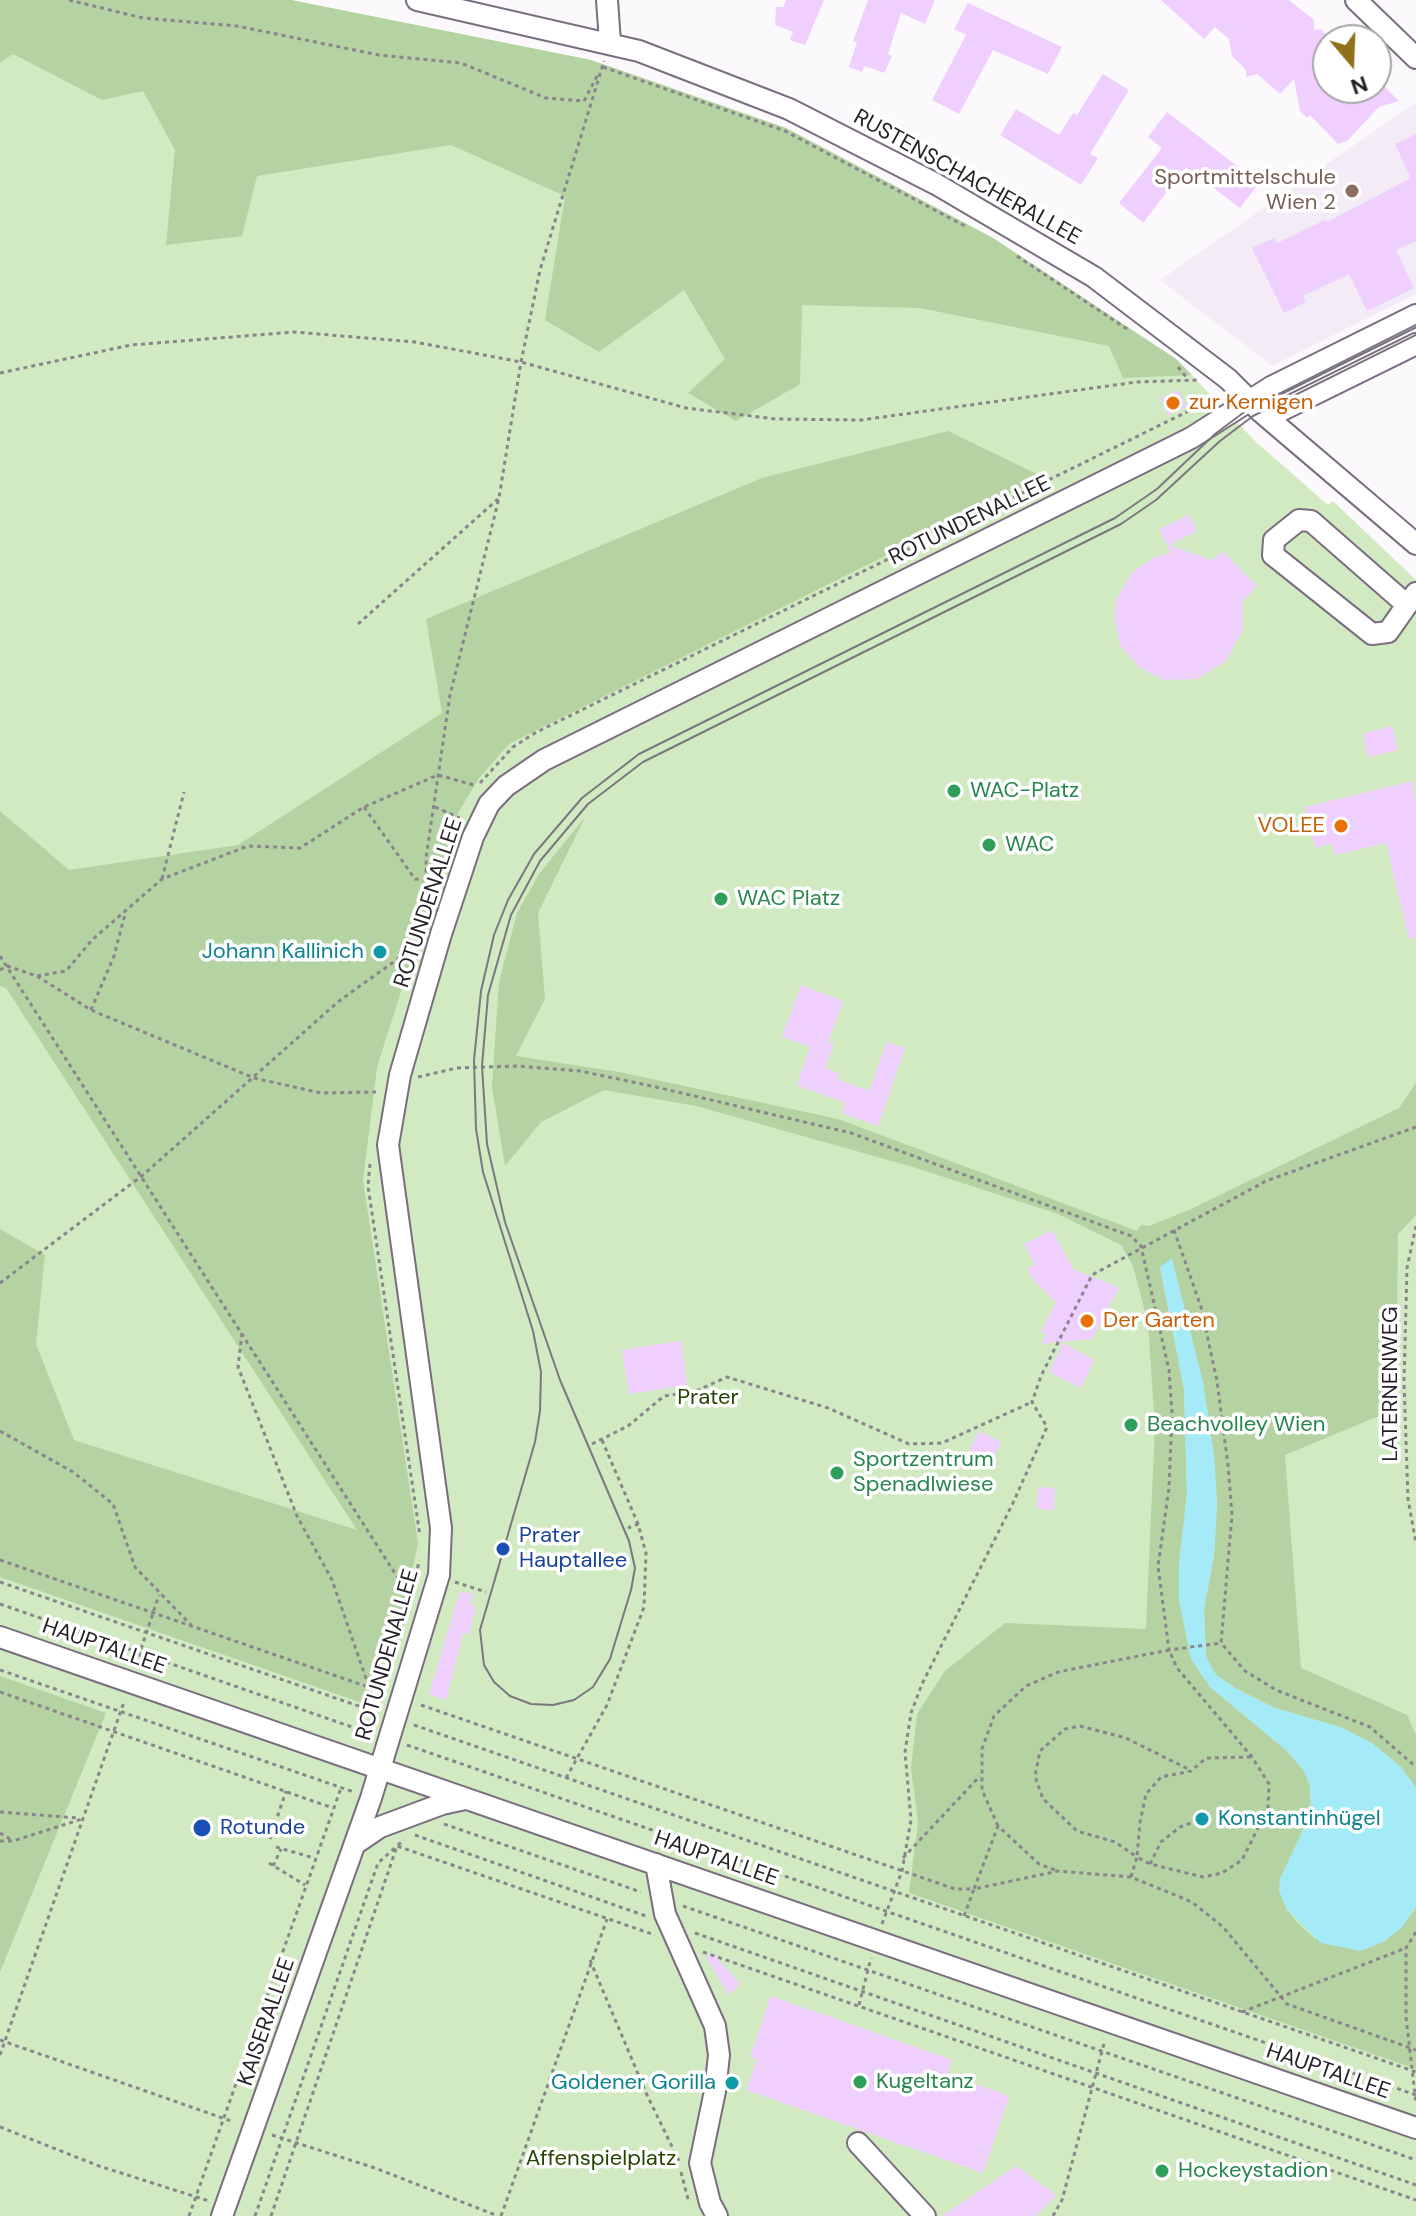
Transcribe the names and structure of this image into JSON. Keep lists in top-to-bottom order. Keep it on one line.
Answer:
{"streets":{"street":["RUSTENSCHACHERALLEE","ROTUNDENALLEE","HAUPTALLEE","KAISERALLEE"],"path":["LATERNENWEG"]},"crossings":[["RUSTENSCHACHERALLEE","ROTUNDENALLEE"],["ROTUNDENALLEE","HAUPTALLEE"],["ROTUNDENALLEE","KAISERALLEE"],["HAUPTALLEE","KAISERALLEE"]],"parks":["Prater","Affenspielplatz"],"places":["Sportmittelschule Wien 2","zur Kernigen","WAC-Platz","VOLEE","WAC","WAC Platz","Johann Kallinich","Der Garten","Beachvolley Wien","Sportzentrum Spenadlwiese","Prater Hauptallee","Konstantinhügel","Rotunde","Kugeltanz","Goldener Gorilla","Hockeystadion"],"north":"bottom"}
